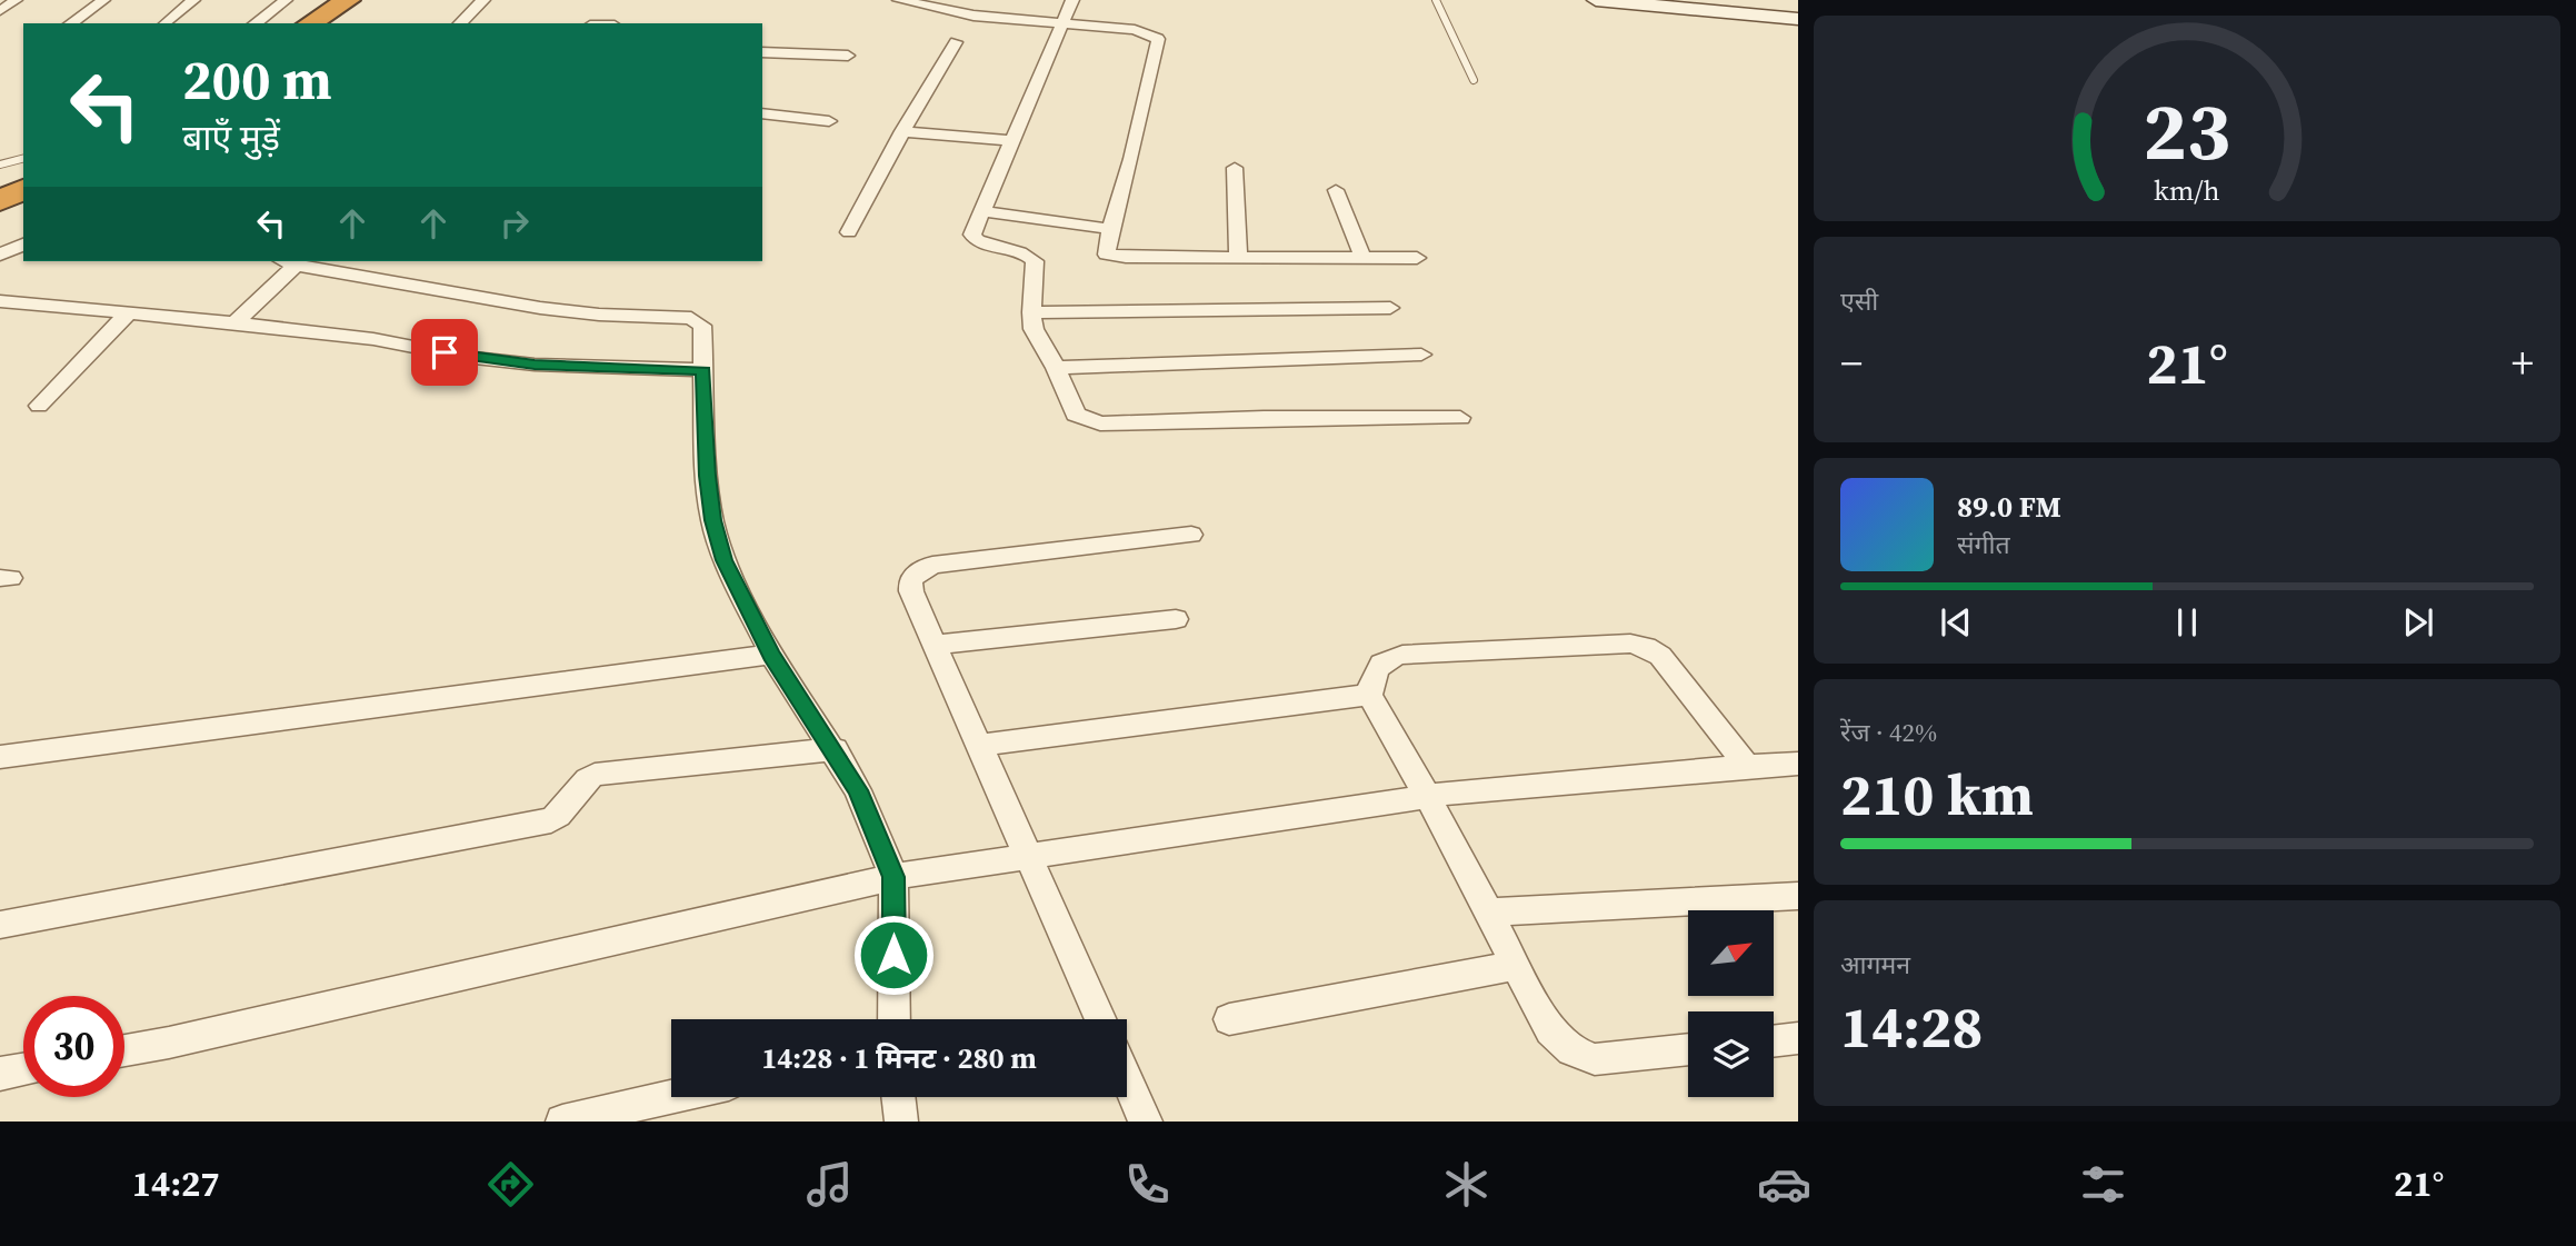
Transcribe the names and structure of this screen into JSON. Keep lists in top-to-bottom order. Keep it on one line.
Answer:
{"north":"top right","page":{"turn":["200 m","बाएँ मुड़ें"],"tile":["एसी",["रेंज · 42%","210 km"],["आगमन","14:28"]],"heat":["−","21°","+"],"song":["89.0 FM","संगीत"],"limit":"30","trip":"14:28 · 1 मिनट · 280 m","tabs":["14:27","21°"],"gauge":["23","km/h"]}}
